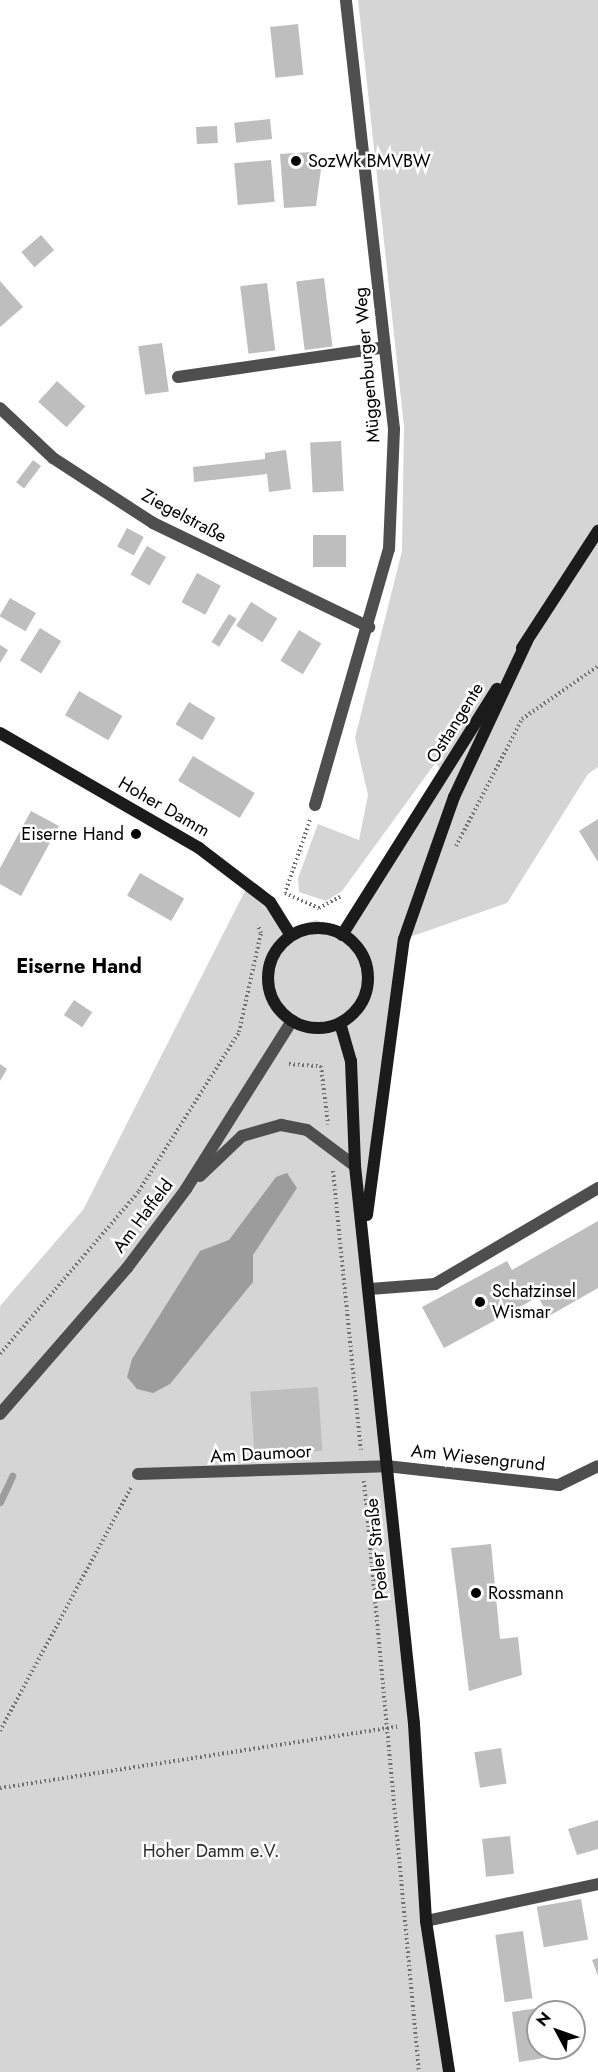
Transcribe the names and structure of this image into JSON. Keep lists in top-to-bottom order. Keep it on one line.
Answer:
{"streets":{"main road":["Osttangente","Hoher Damm","Poeler Straße"],"street":["Müggenburger Weg","Ziegelstraße","Am Haffeld","Am Daumoor","Am Wiesengrund"]},"crossings":[["Müggenburger Weg","Ziegelstraße"],["Osttangente","Hoher Damm"],["Osttangente","Am Haffeld"],["Osttangente","Poeler Straße"],["Hoher Damm","Am Haffeld"],["Hoher Damm","Poeler Straße"],["Am Haffeld","Poeler Straße"],["Am Daumoor","Am Wiesengrund"],["Am Daumoor","Poeler Straße"],["Am Wiesengrund","Poeler Straße"]],"districts":["Eiserne Hand"],"parks":["Hoher Damm e.V."],"places":["SozWk BMVBW","Eiserne Hand","Schatzinsel Wismar","Rossmann"],"north":"top left"}
